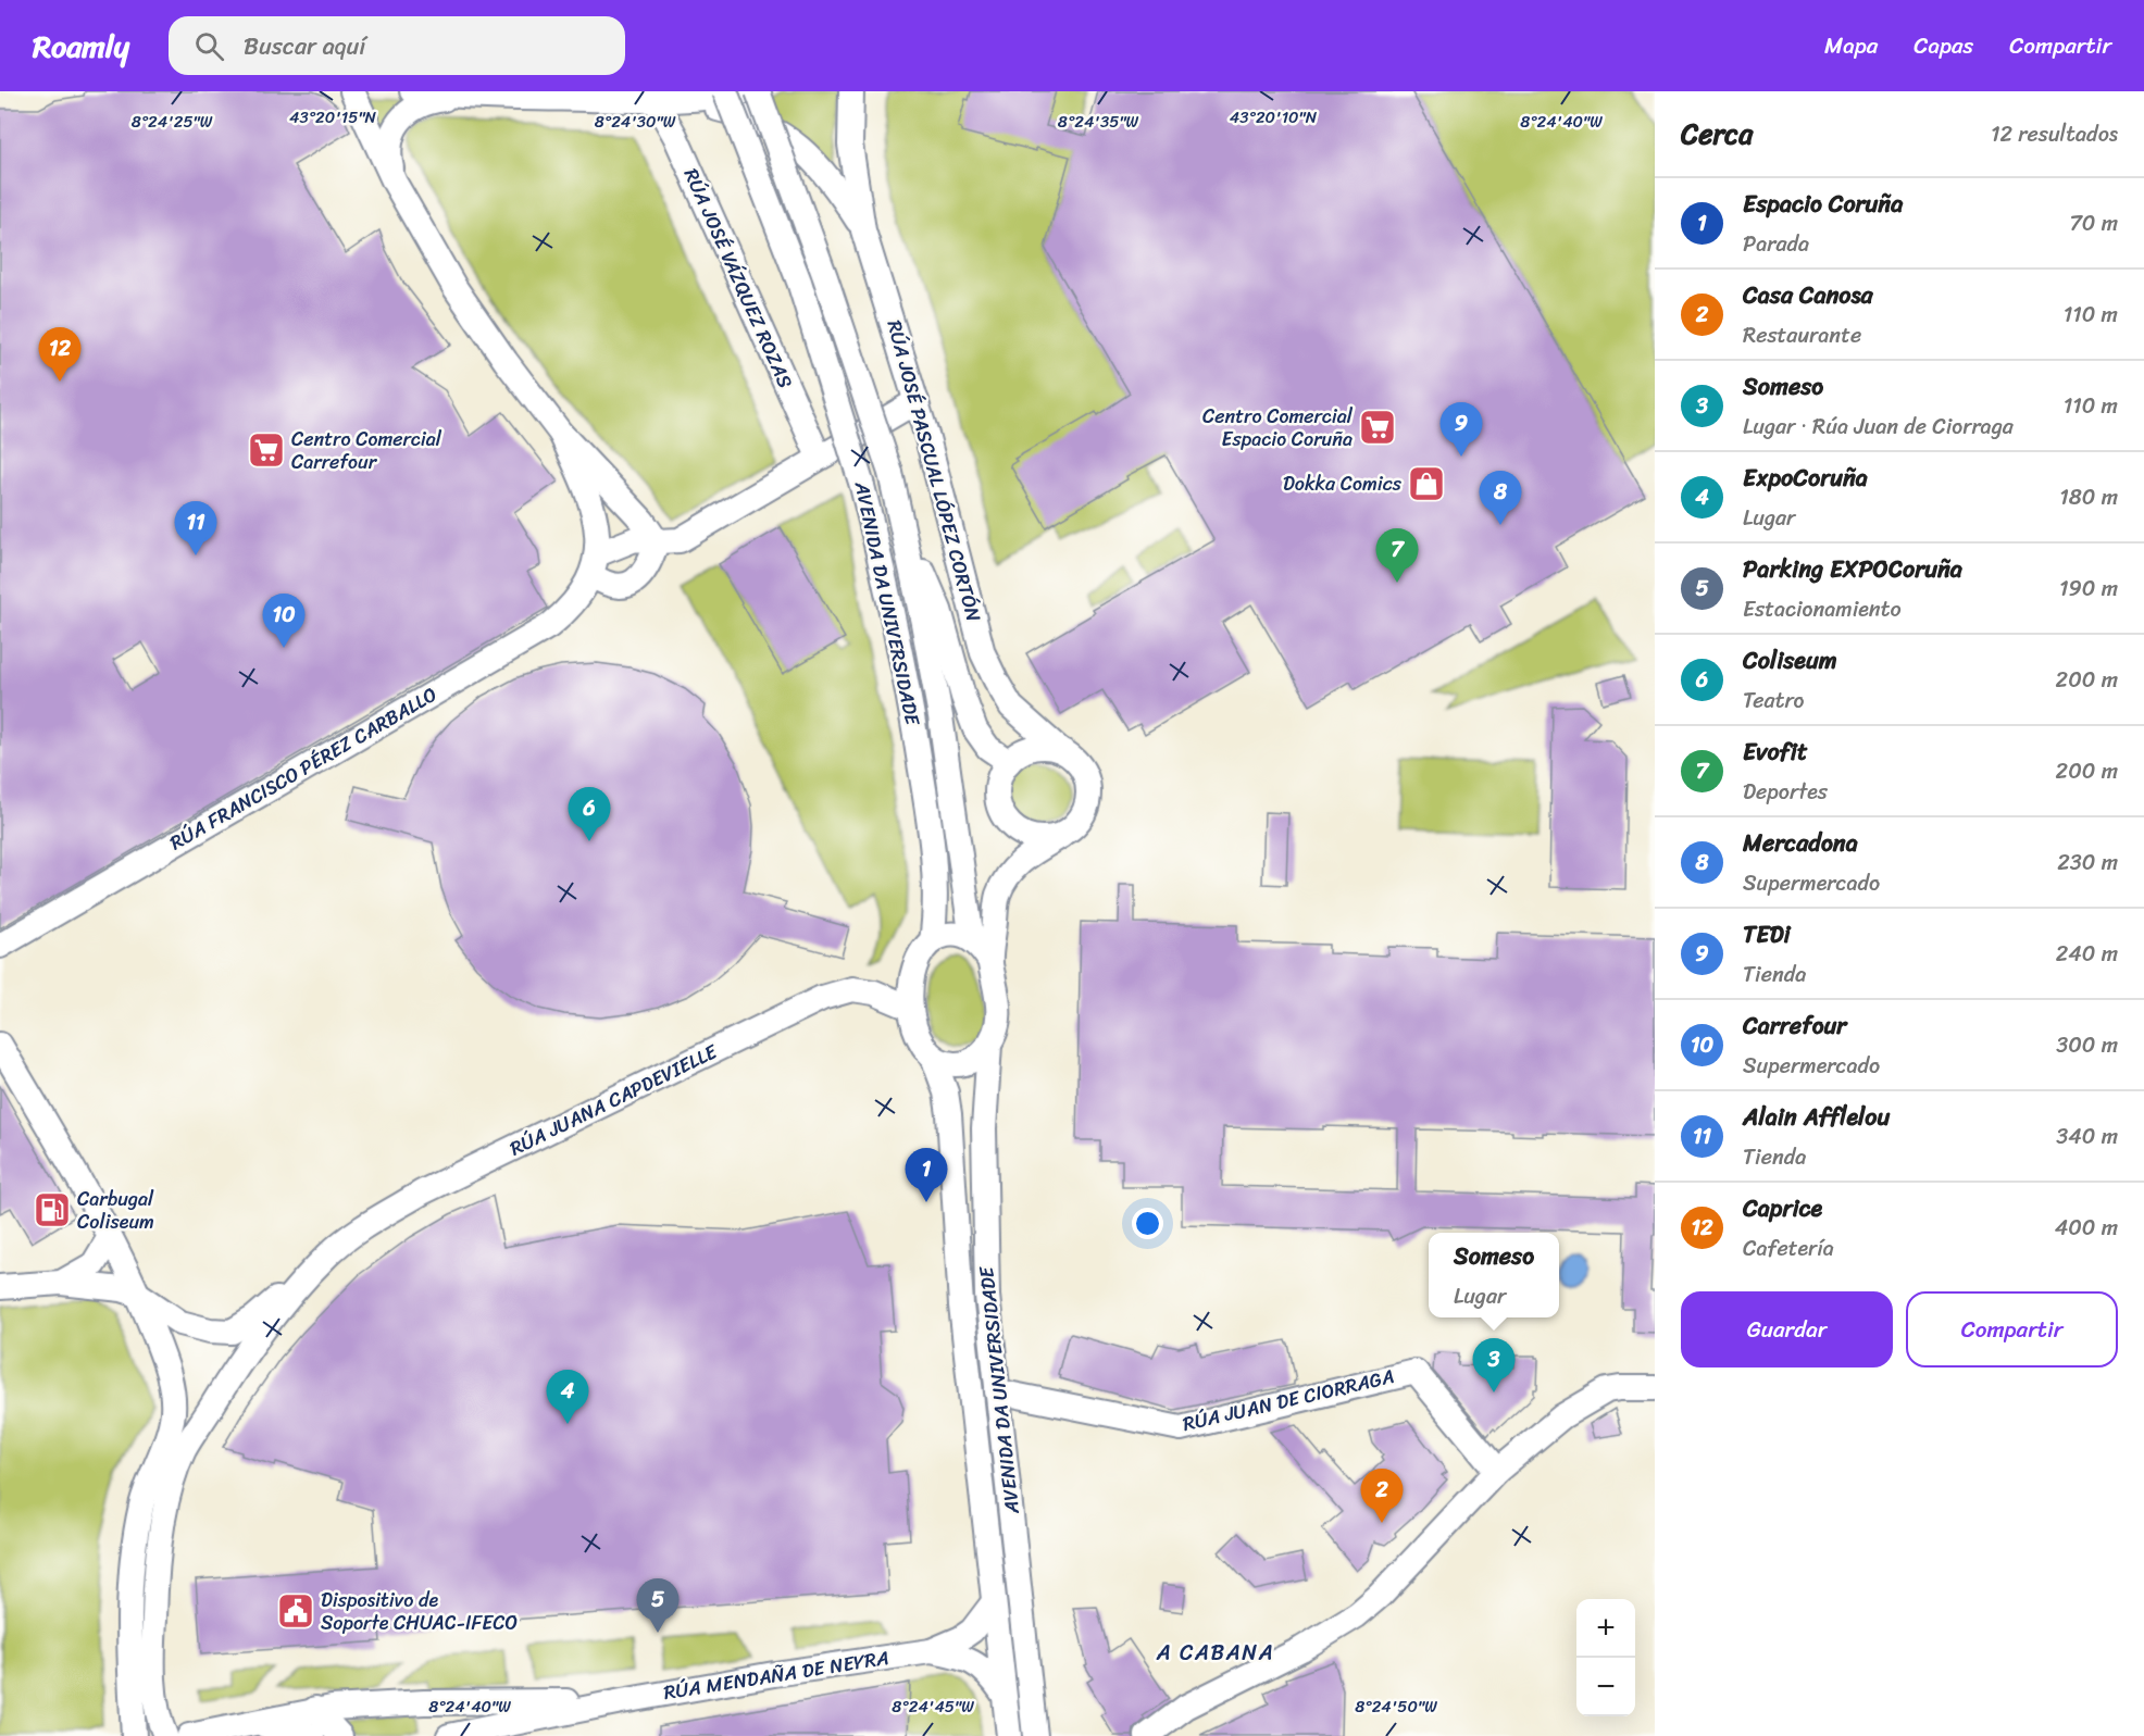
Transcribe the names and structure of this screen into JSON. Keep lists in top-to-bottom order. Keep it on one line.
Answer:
{"streets":{"street":["RÚA JOSÉ VÁZQUEZ ROZAS","RÚA JOSÉ PASCUAL LÓPEZ CORTÓN","AVENIDA DA UNIVERSIDADE","RÚA FRANCISCO PÉREZ CARBALLO","RÚA JUANA CAPDEVIELLE","RÚA JUAN DE CIORRAGA","RÚA MENDAÑA DE NEYRA"]},"crossings":[["RÚA JOSÉ VÁZQUEZ ROZAS","RÚA JOSÉ PASCUAL LÓPEZ CORTÓN"],["RÚA JOSÉ PASCUAL LÓPEZ CORTÓN","AVENIDA DA UNIVERSIDADE"],["RÚA JOSÉ PASCUAL LÓPEZ CORTÓN","RÚA JUANA CAPDEVIELLE"],["AVENIDA DA UNIVERSIDADE","RÚA JUANA CAPDEVIELLE"],["AVENIDA DA UNIVERSIDADE","RÚA JUAN DE CIORRAGA"],["AVENIDA DA UNIVERSIDADE","RÚA MENDAÑA DE NEYRA"]],"districts":["A CABANA"],"places":{"supermarket":["Centro Comercial Espacio Coruña","Centro Comercial Carrefour"],"shop":["Dokka Comics"],"fuel station":["Carbugal Coliseum"],"public building":["Dispositivo de Soporte CHUAC-IFECO"]},"page":{"header":"Roamly","search":"Buscar aquí","nav":["Mapa","Capas","Compartir"],"heading":["Cerca","12 resultados"],"list":[{"mark":"1","name":"Espacio Coruña","note":"Parada","value":"70 m"},{"mark":"2","name":"Casa Canosa","note":"Restaurante","value":"110 m"},{"mark":"3","name":"Someso","note":"Lugar · Rúa Juan de Ciorraga","value":"110 m"},{"mark":"4","name":"ExpoCoruña","note":"Lugar","value":"180 m"},{"mark":"5","name":"Parking EXPOCoruña","note":"Estacionamiento","value":"190 m"},{"mark":"6","name":"Coliseum","note":"Teatro","value":"200 m"},{"mark":"7","name":"Evofit","note":"Deportes","value":"200 m"},{"mark":"8","name":"Mercadona","note":"Supermercado","value":"230 m"},{"mark":"9","name":"TEDi","note":"Tienda","value":"240 m"},{"mark":"10","name":"Carrefour","note":"Supermercado","value":"300 m"},{"mark":"11","name":"Alain Afflelou","note":"Tienda","value":"340 m"},{"mark":"12","name":"Caprice","note":"Cafetería","value":"400 m"}],"pins":["12","9","8","11","7","10","6","1","3","4","2","5"],"popup":["Someso","Lugar"],"buttons":["Guardar","Compartir"],"map_buttons":["+","−"]},"coordinates":["43°20'15\"N","43°20'10\"N","8°24'25\"W","8°24'30\"W","8°24'35\"W","8°24'40\"W","8°24'45\"W","8°24'50\"W"]}
